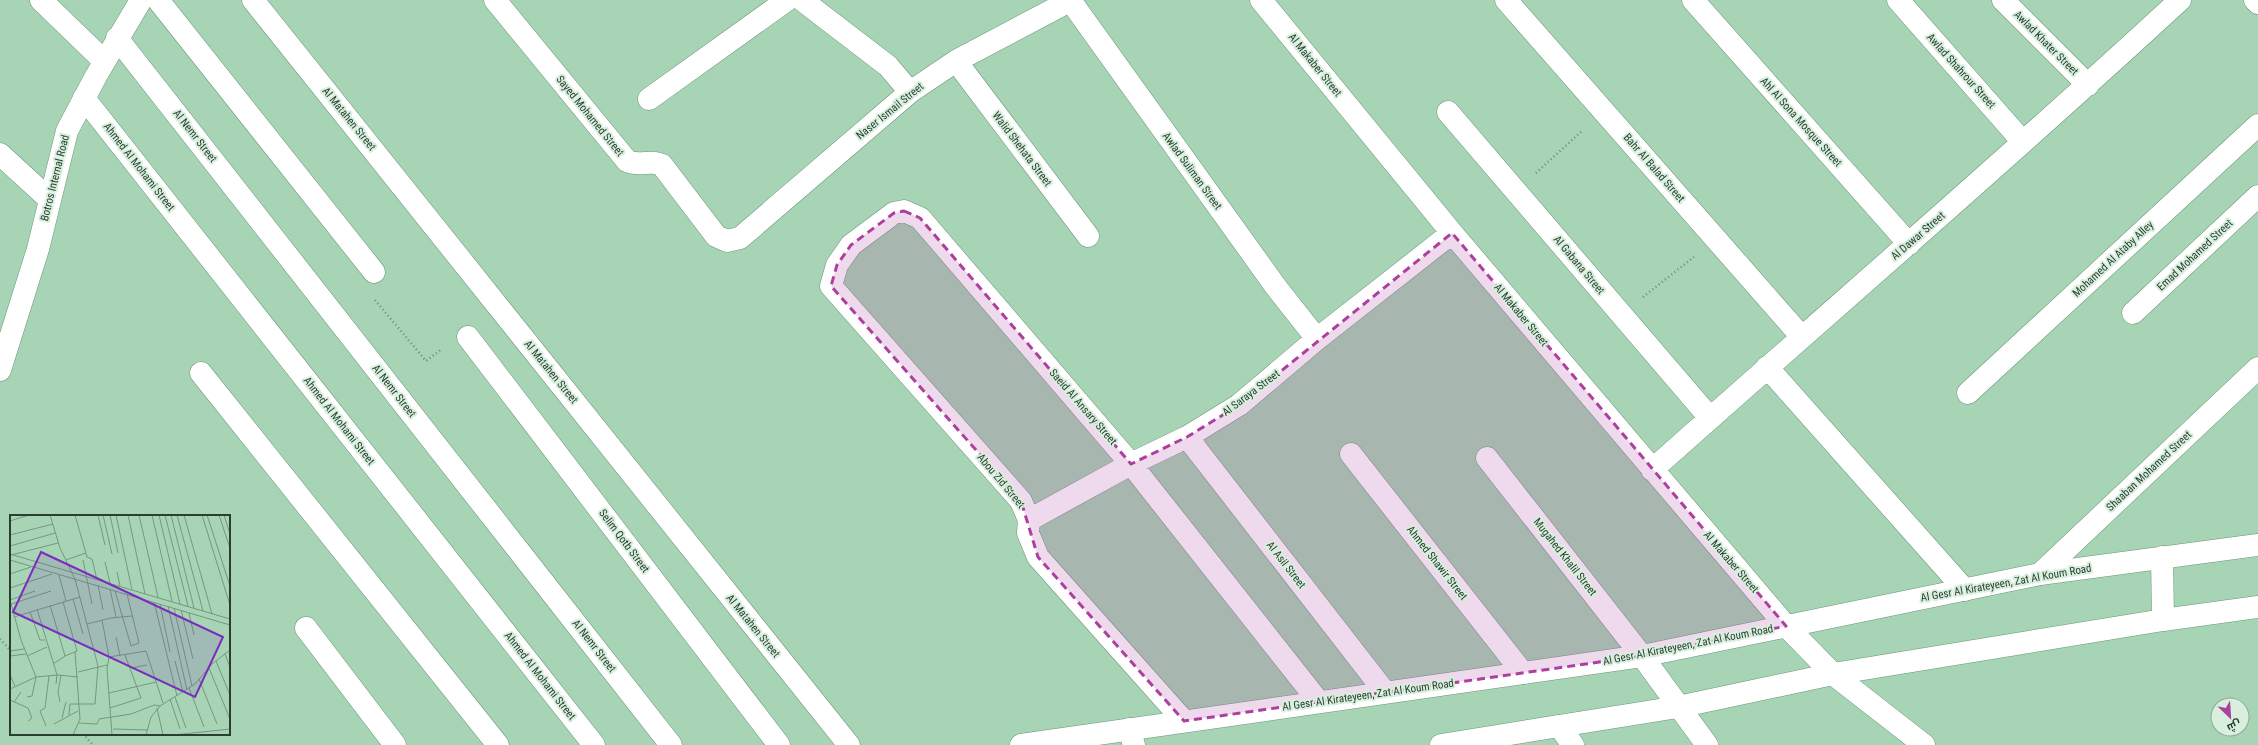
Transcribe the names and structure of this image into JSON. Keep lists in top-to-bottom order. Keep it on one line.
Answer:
{"streets":{"street":["Awlad Khater Street","Al Makaber Street","Awlad Shahrour Street","Naser Ismail Street","Sayed Mohamed Street","Al Matahen Street","Ahl Al Sona Mosque Street","Al Nemr Street","Walid Shehata Street","Ahmed Al Mohami Street","Bahr Al Balad Street","Awlad Suliman Street","Botros Internal Road","Al Dawar Street","Emad Mohamed Street","Mohamed Al Ataby Alley","Al Gabana Street","Al Saraya Street","Saeid Al Ansary Street","Shaaban Mohamed Street","Abou Zid Street","Selim Qotb Street","Mugahed Khalil Street","Ahmed Shawir Street","Al Asil Street","Al Gesr Al Kirateyeen, Zat Al Koum Road"]},"crossings":[["Awlad Khater Street","Al Dawar Street"],["Al Makaber Street","Al Dawar Street"],["Al Makaber Street","Al Saraya Street"],["Al Makaber Street","Al Gesr Al Kirateyeen, Zat Al Koum Road"],["Awlad Shahrour Street","Al Dawar Street"],["Naser Ismail Street","Sayed Mohamed Street"],["Naser Ismail Street","Walid Shehata Street"],["Ahl Al Sona Mosque Street","Al Dawar Street"],["Al Nemr Street","Botros Internal Road"],["Ahmed Al Mohami Street","Botros Internal Road"],["Bahr Al Balad Street","Al Dawar Street"],["Awlad Suliman Street","Al Saraya Street"],["Al Dawar Street","Al Gabana Street"],["Al Saraya Street","Saeid Al Ansary Street"],["Al Saraya Street","Abou Zid Street"],["Al Saraya Street","Al Asil Street"],["Saeid Al Ansary Street","Abou Zid Street"],["Saeid Al Ansary Street","Al Gesr Al Kirateyeen, Zat Al Koum Road"],["Shaaban Mohamed Street","Al Gesr Al Kirateyeen, Zat Al Koum Road"],["Abou Zid Street","Al Gesr Al Kirateyeen, Zat Al Koum Road"],["Mugahed Khalil Street","Al Gesr Al Kirateyeen, Zat Al Koum Road"],["Ahmed Shawir Street","Al Gesr Al Kirateyeen, Zat Al Koum Road"],["Al Asil Street","Al Gesr Al Kirateyeen, Zat Al Koum Road"]],"north":"bottom right"}
